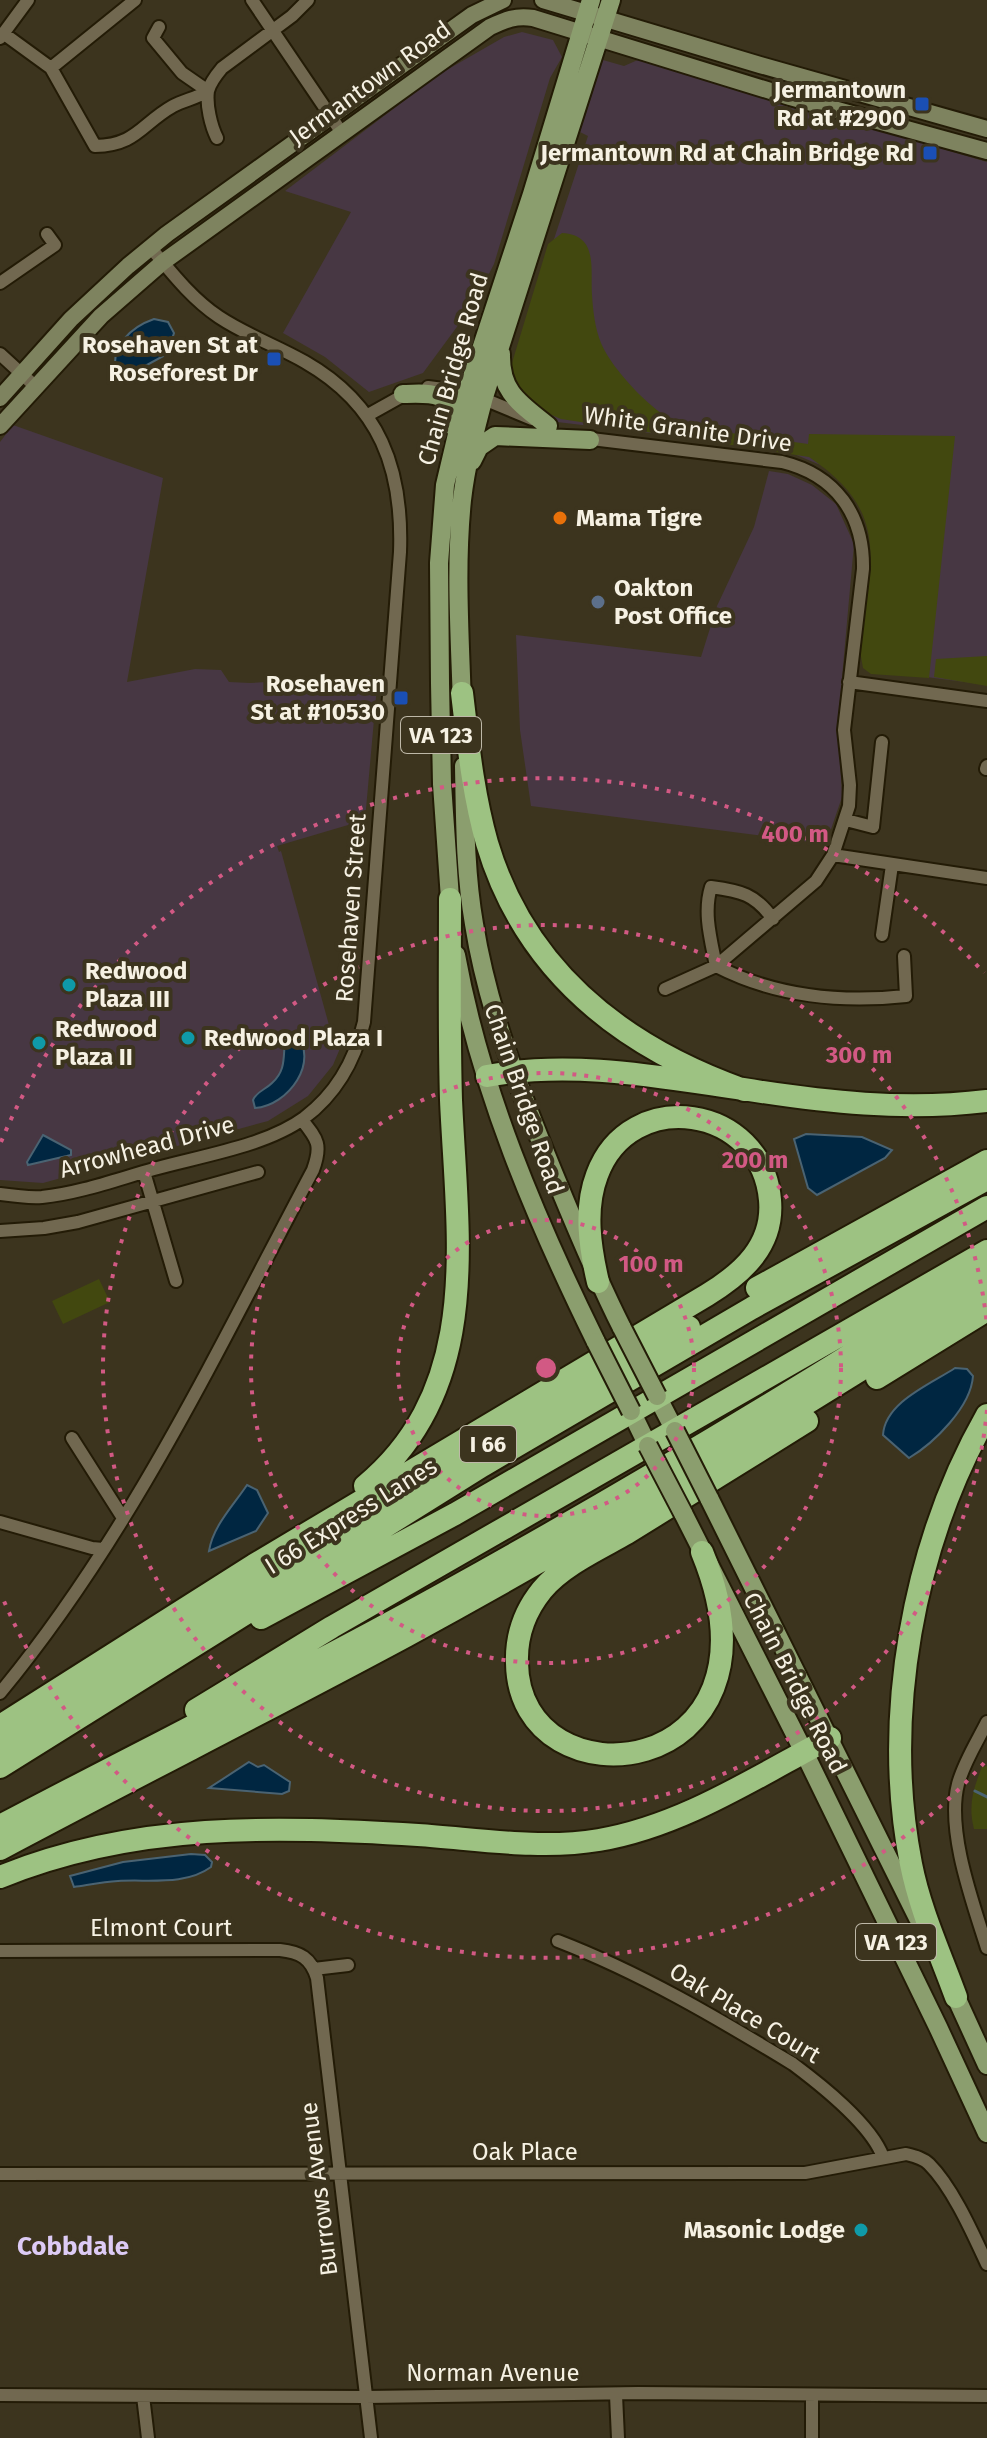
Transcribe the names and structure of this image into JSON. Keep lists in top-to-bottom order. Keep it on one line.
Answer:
{"streets":{"highway":["I 66","I 66 Express Lanes"],"main road":["Jermantown Road","Chain Bridge Road","VA 123"],"street":["White Granite Drive","Rosehaven Street","Arrowhead Drive","Elmont Court","Oak Place Court","Oak Place","Burrows Avenue","Norman Avenue"]},"crossings":[["Jermantown Road","Chain Bridge Road"],["Jermantown Road","Rosehaven Street"],["Chain Bridge Road","White Granite Drive"],["Rosehaven Street","Arrowhead Drive"],["Elmont Court","Burrows Avenue"],["Oak Place Court","Oak Place"],["Oak Place","Burrows Avenue"],["Burrows Avenue","Norman Avenue"]],"districts":["Cobbdale"],"places":{"transit":["Jermantown Rd at #2900","Jermantown Rd at Chain Bridge Rd","Rosehaven St at Roseforest Dr","Rosehaven St at #10530"],"other":["Mama Tigre","Oakton Post Office","Redwood Plaza III","Redwood Plaza I","Redwood Plaza II","Masonic Lodge"]},"rings":["400 m","300 m","200 m","100 m"]}
